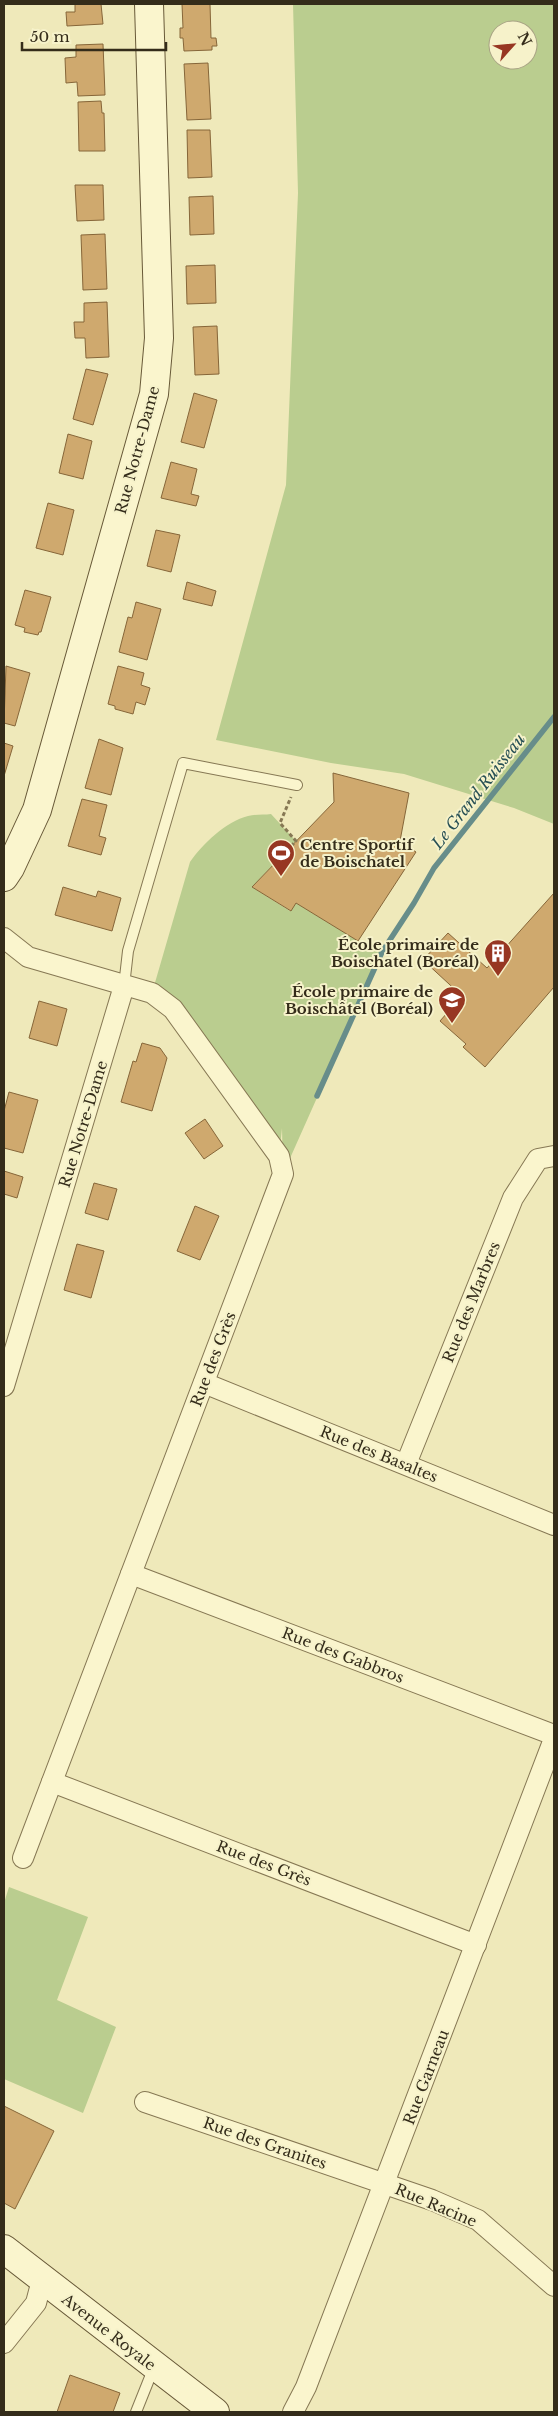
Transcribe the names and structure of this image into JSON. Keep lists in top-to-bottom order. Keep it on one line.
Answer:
{"streets":{"street":["Rue Notre-Dame","Rue des Marbres","Rue des Grès","Rue des Basaltes","Rue des Gabbros","Rue Garneau","Rue des Granites","Rue Racine","Avenue Royale"]},"crossings":[["Rue Notre-Dame","Rue des Grès"],["Rue des Marbres","Rue des Basaltes"],["Rue des Grès","Rue des Basaltes"],["Rue des Grès","Rue des Gabbros"],["Rue des Grès","Rue Garneau"],["Rue des Gabbros","Rue Garneau"],["Rue Garneau","Rue des Granites"],["Rue Garneau","Rue Racine"],["Rue des Granites","Rue Racine"]],"water":["Le Grand Ruisseau"],"places":{"sports":["Centre Sportif de Boischatel"],"building":["École primaire de Boischatel (Boréal)"],"school or university":["École primaire de Boischâtel (Boréal)"]},"scale_bar":"50 m","north":"top right"}
